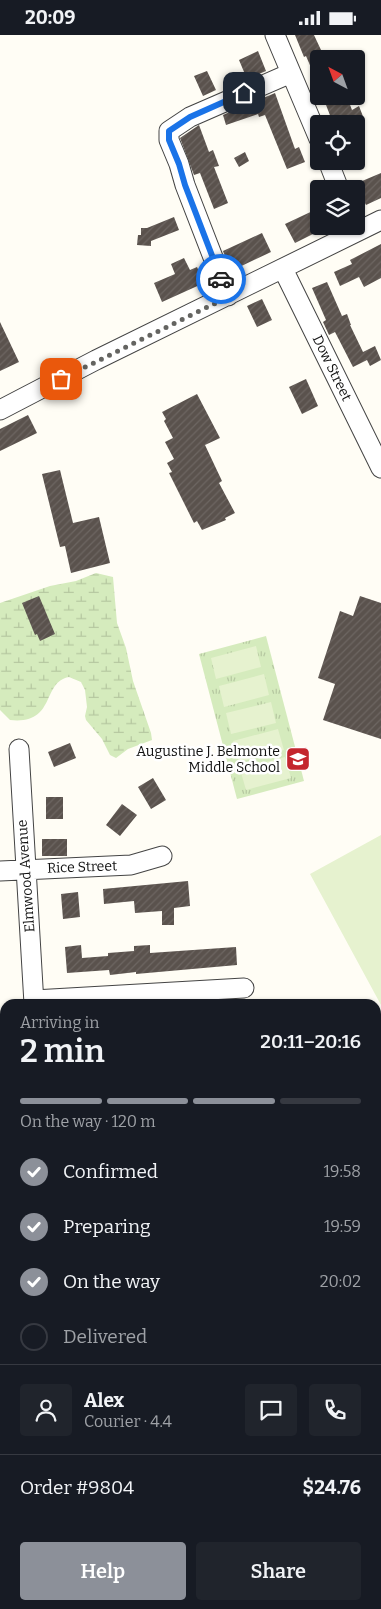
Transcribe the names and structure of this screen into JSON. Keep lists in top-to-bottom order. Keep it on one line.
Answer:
{"streets":{"street":["Dow Street","Rice Street","Elmwood Avenue"]},"crossings":[["Rice Street","Elmwood Avenue"]],"places":{"school or university":["Augustine J. Belmonte Middle School"]},"north":"top left","page":{"status":"20:09","heading":["2 min","Arriving in","20:11–20:16"],"panel":["Alex","Courier · 4.4","Order #9804","$24.76"],"bar":"On the way · 120 m","list":[["Confirmed","19:58"],["Preparing","19:59"],["On the way","20:02"],"Delivered"],"buttons":["Help","Share"]}}
